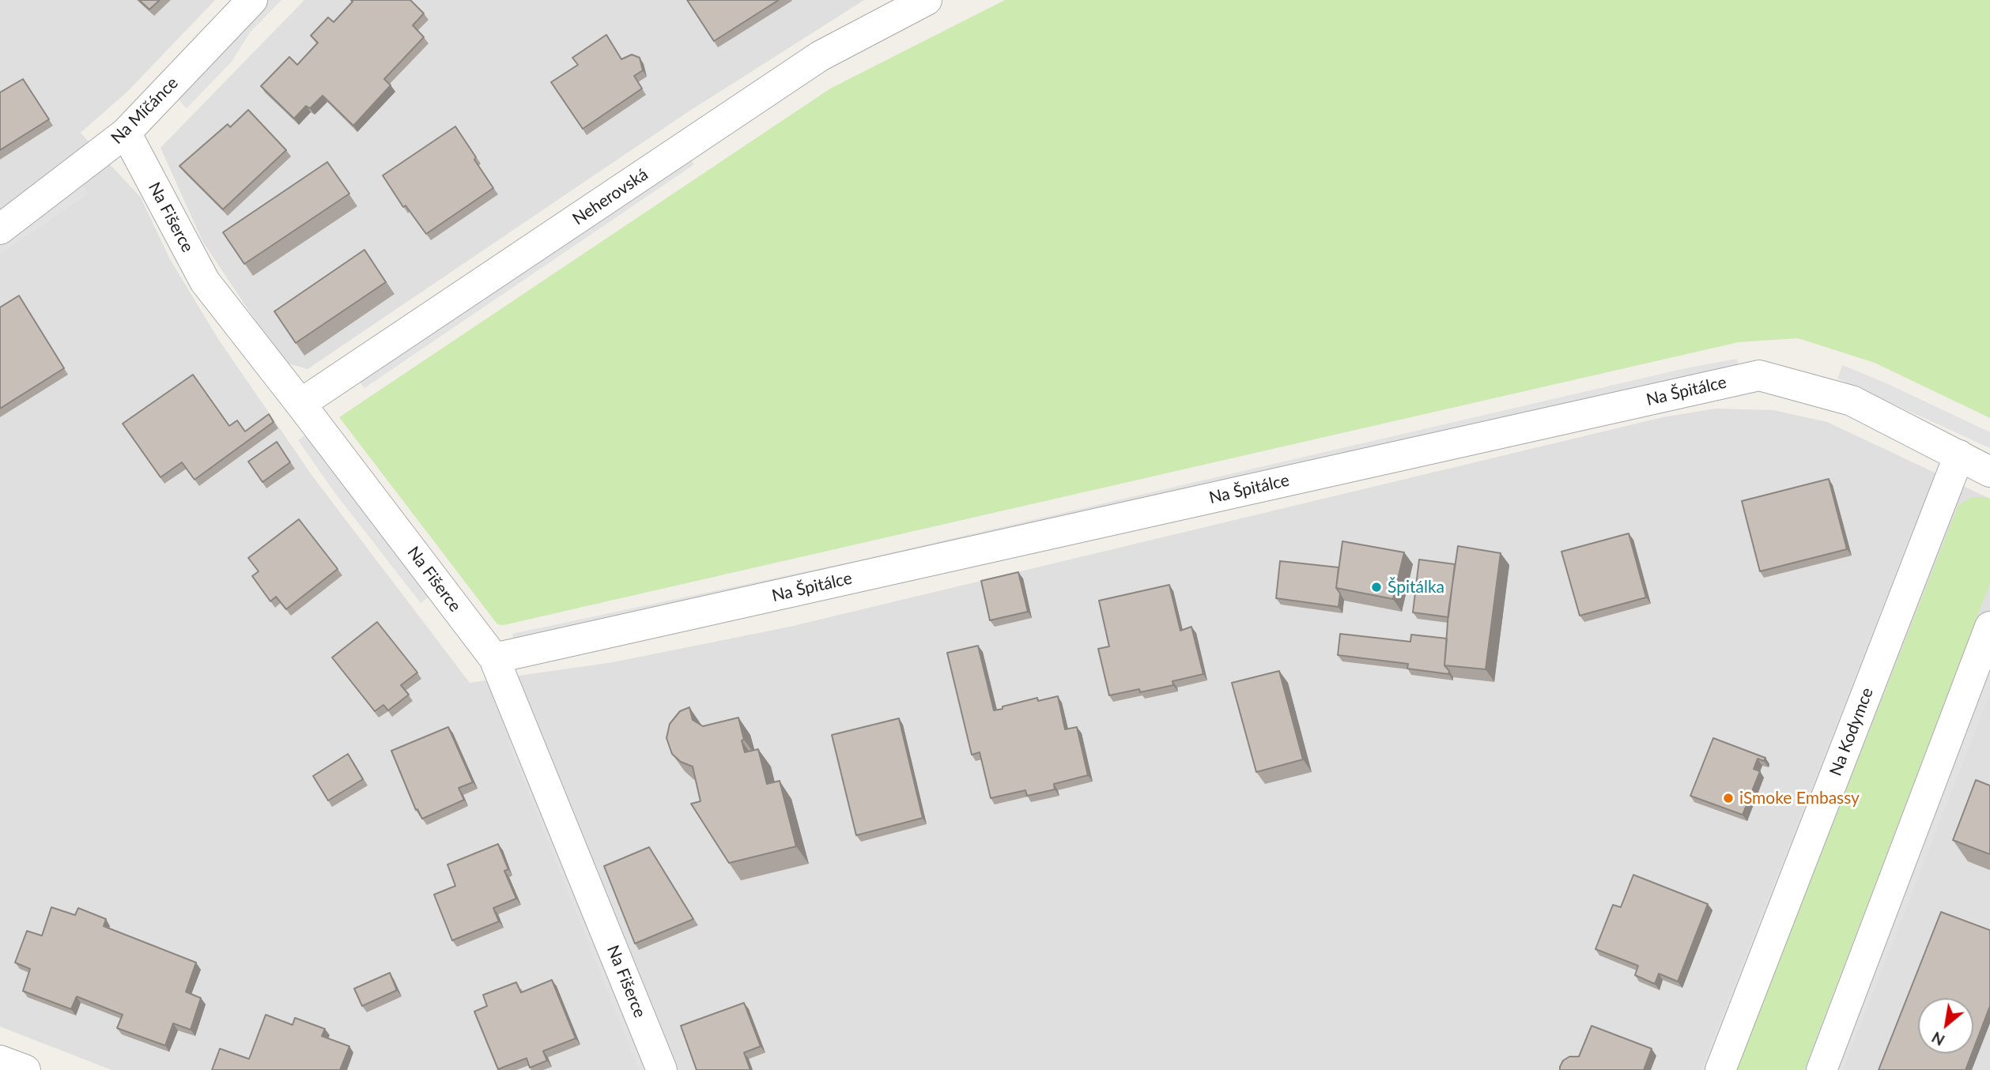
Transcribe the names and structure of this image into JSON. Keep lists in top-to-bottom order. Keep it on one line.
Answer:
{"streets":{"street":["Na Míčánce","Neherovská","Na Fišerce","Na Špitálce","Na Kodymce"]},"crossings":[["Na Míčánce","Na Fišerce"],["Neherovská","Na Fišerce"],["Na Fišerce","Na Špitálce"],["Na Špitálce","Na Kodymce"]],"places":["Špitálka","iSmoke Embassy"],"north":"bottom left"}
